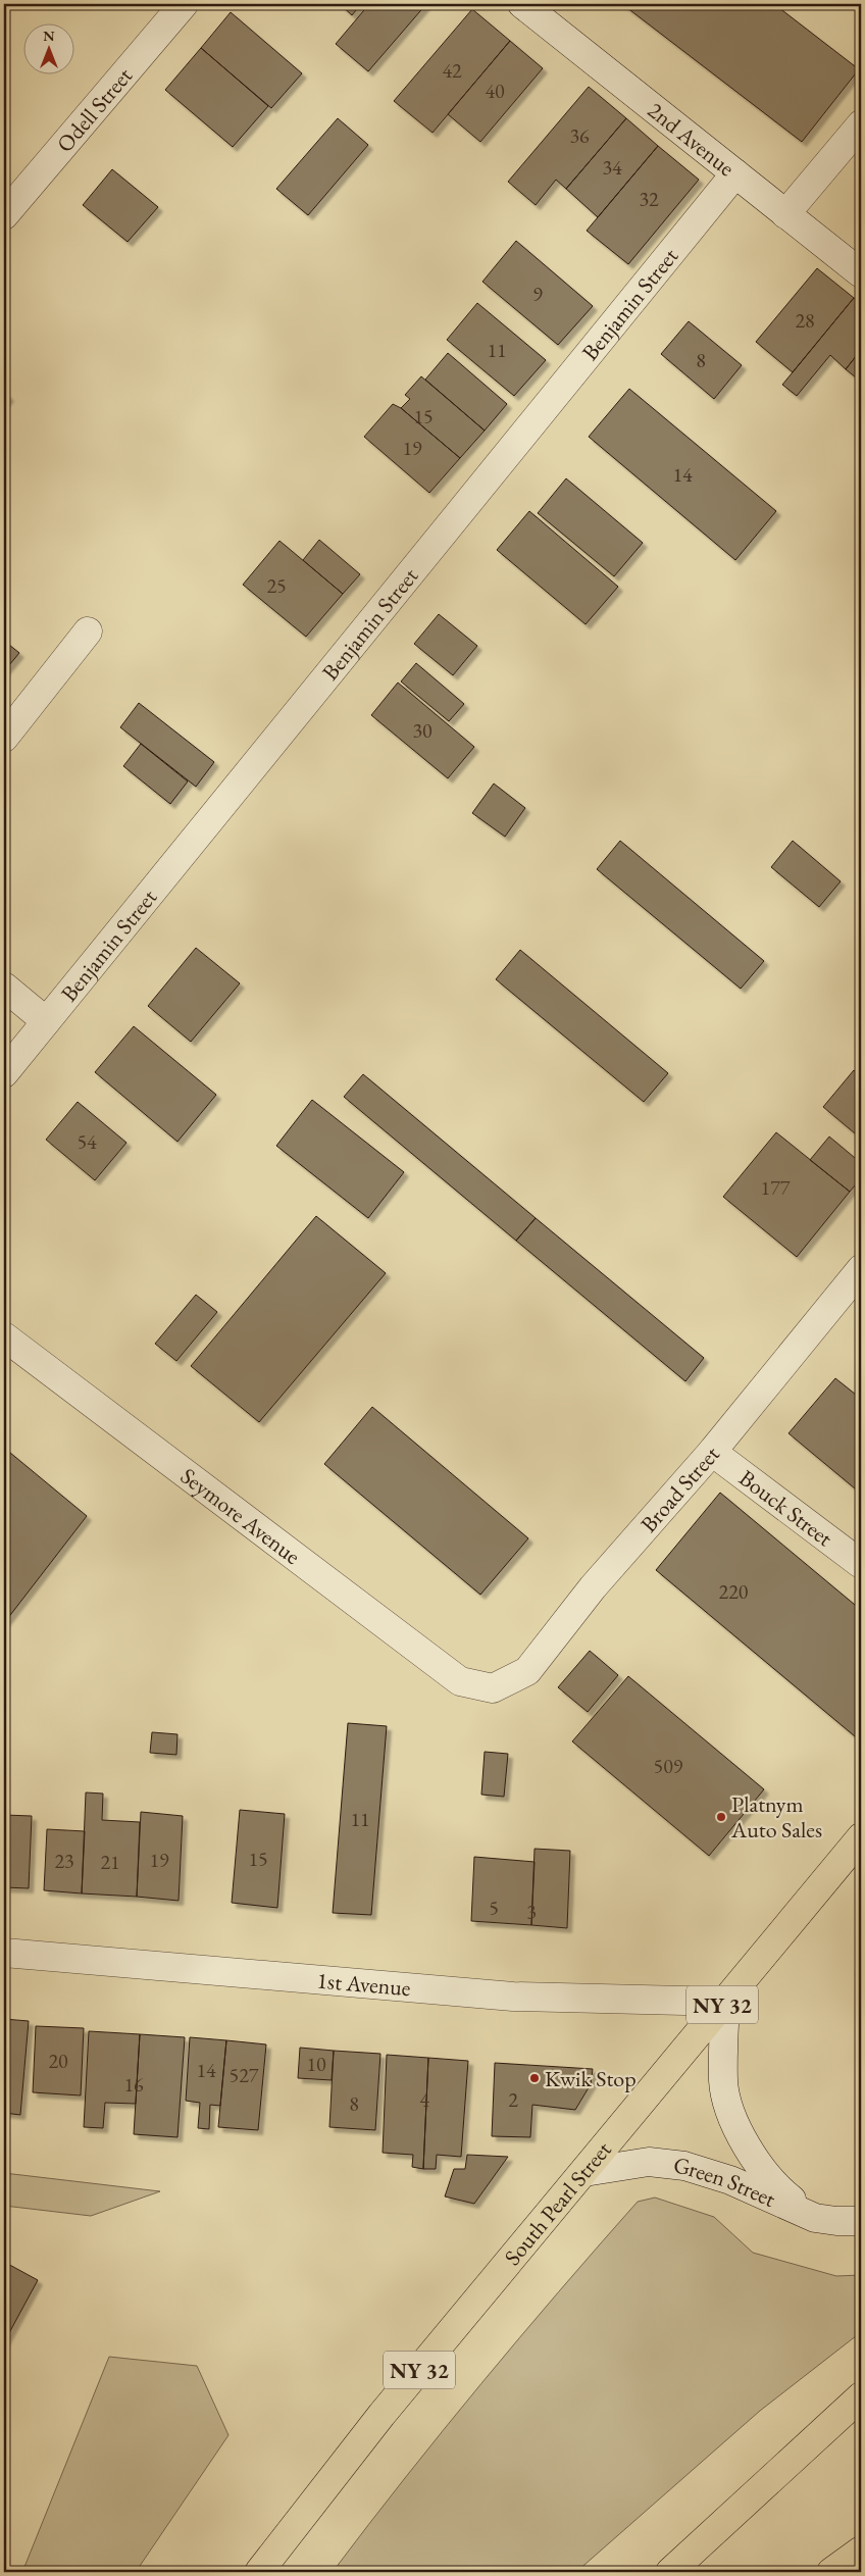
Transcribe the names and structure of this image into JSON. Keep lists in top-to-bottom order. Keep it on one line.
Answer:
{"streets":{"main road":["NY 32","South Pearl Street"],"street":["Odell Street","2nd Avenue","Benjamin Street","Broad Street","Bouck Street","Seymore Avenue","1st Avenue","Green Street"]},"crossings":[["2nd Avenue","Benjamin Street"],["Broad Street","Bouck Street"],["Broad Street","Seymore Avenue"],["1st Avenue","South Pearl Street"],["Green Street","South Pearl Street"]],"places":["Platnym Auto Sales","Kwik Stop"],"house_numbers":["42","40","36","34","32","9","28","11","8","15","19","14","25","30","54","177","220","509","11","15","19","23","21","5","3","20","10","14","527","16","4","2","8"],"north":"top"}
